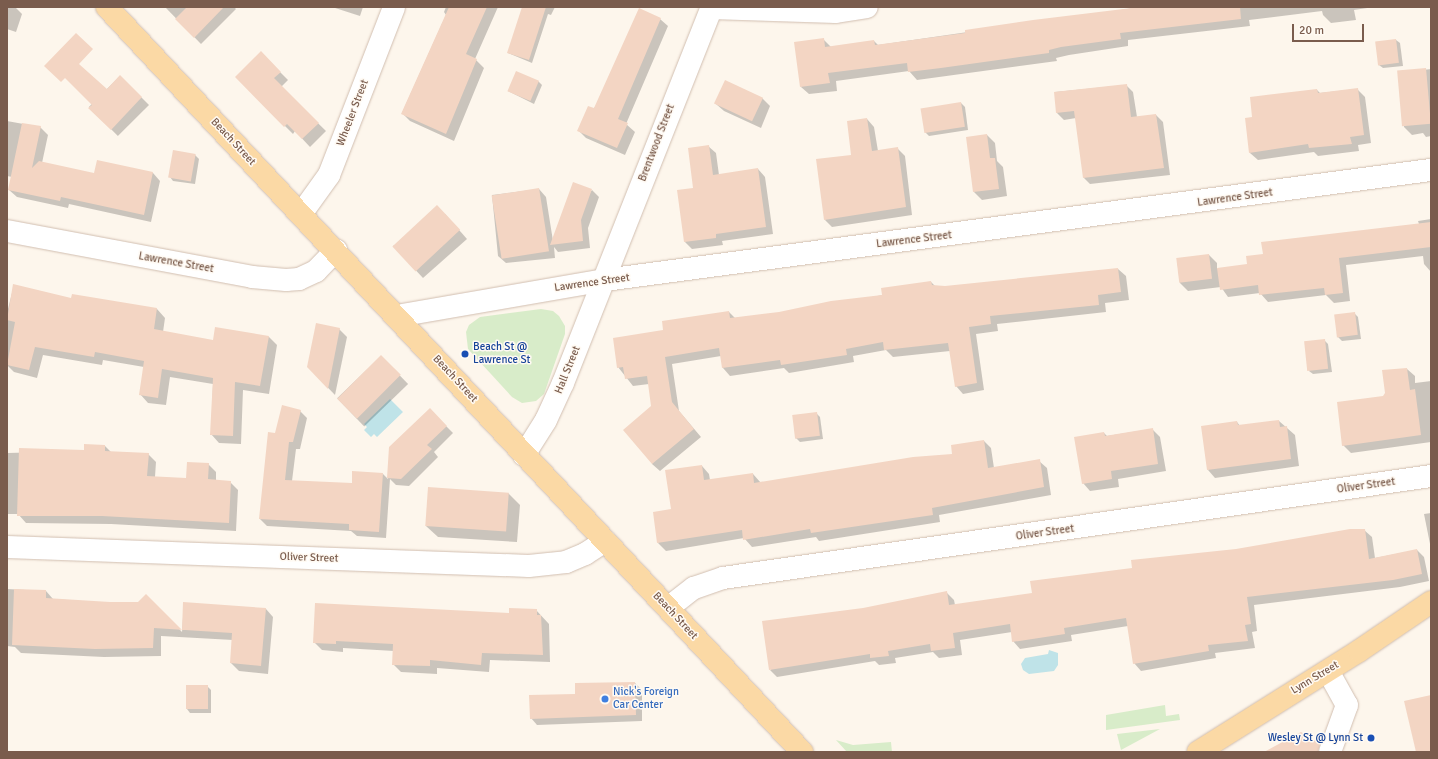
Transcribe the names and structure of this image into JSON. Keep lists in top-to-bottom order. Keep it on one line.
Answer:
{"streets":{"main road":["Beach Street","Lynn Street"],"street":["Wheeler Street","Brentwood Street","Lawrence Street","Hall Street","Oliver Street"]},"crossings":[["Wheeler Street","Beach Street"],["Beach Street","Lawrence Street"],["Beach Street","Hall Street"],["Beach Street","Oliver Street"],["Brentwood Street","Lawrence Street"],["Brentwood Street","Hall Street"],["Lawrence Street","Hall Street"]],"places":["Beach St @ Lawrence St","Nick's Foreign Car Center","Wesley St @ Lynn St"],"scale_bar":"20 m"}
